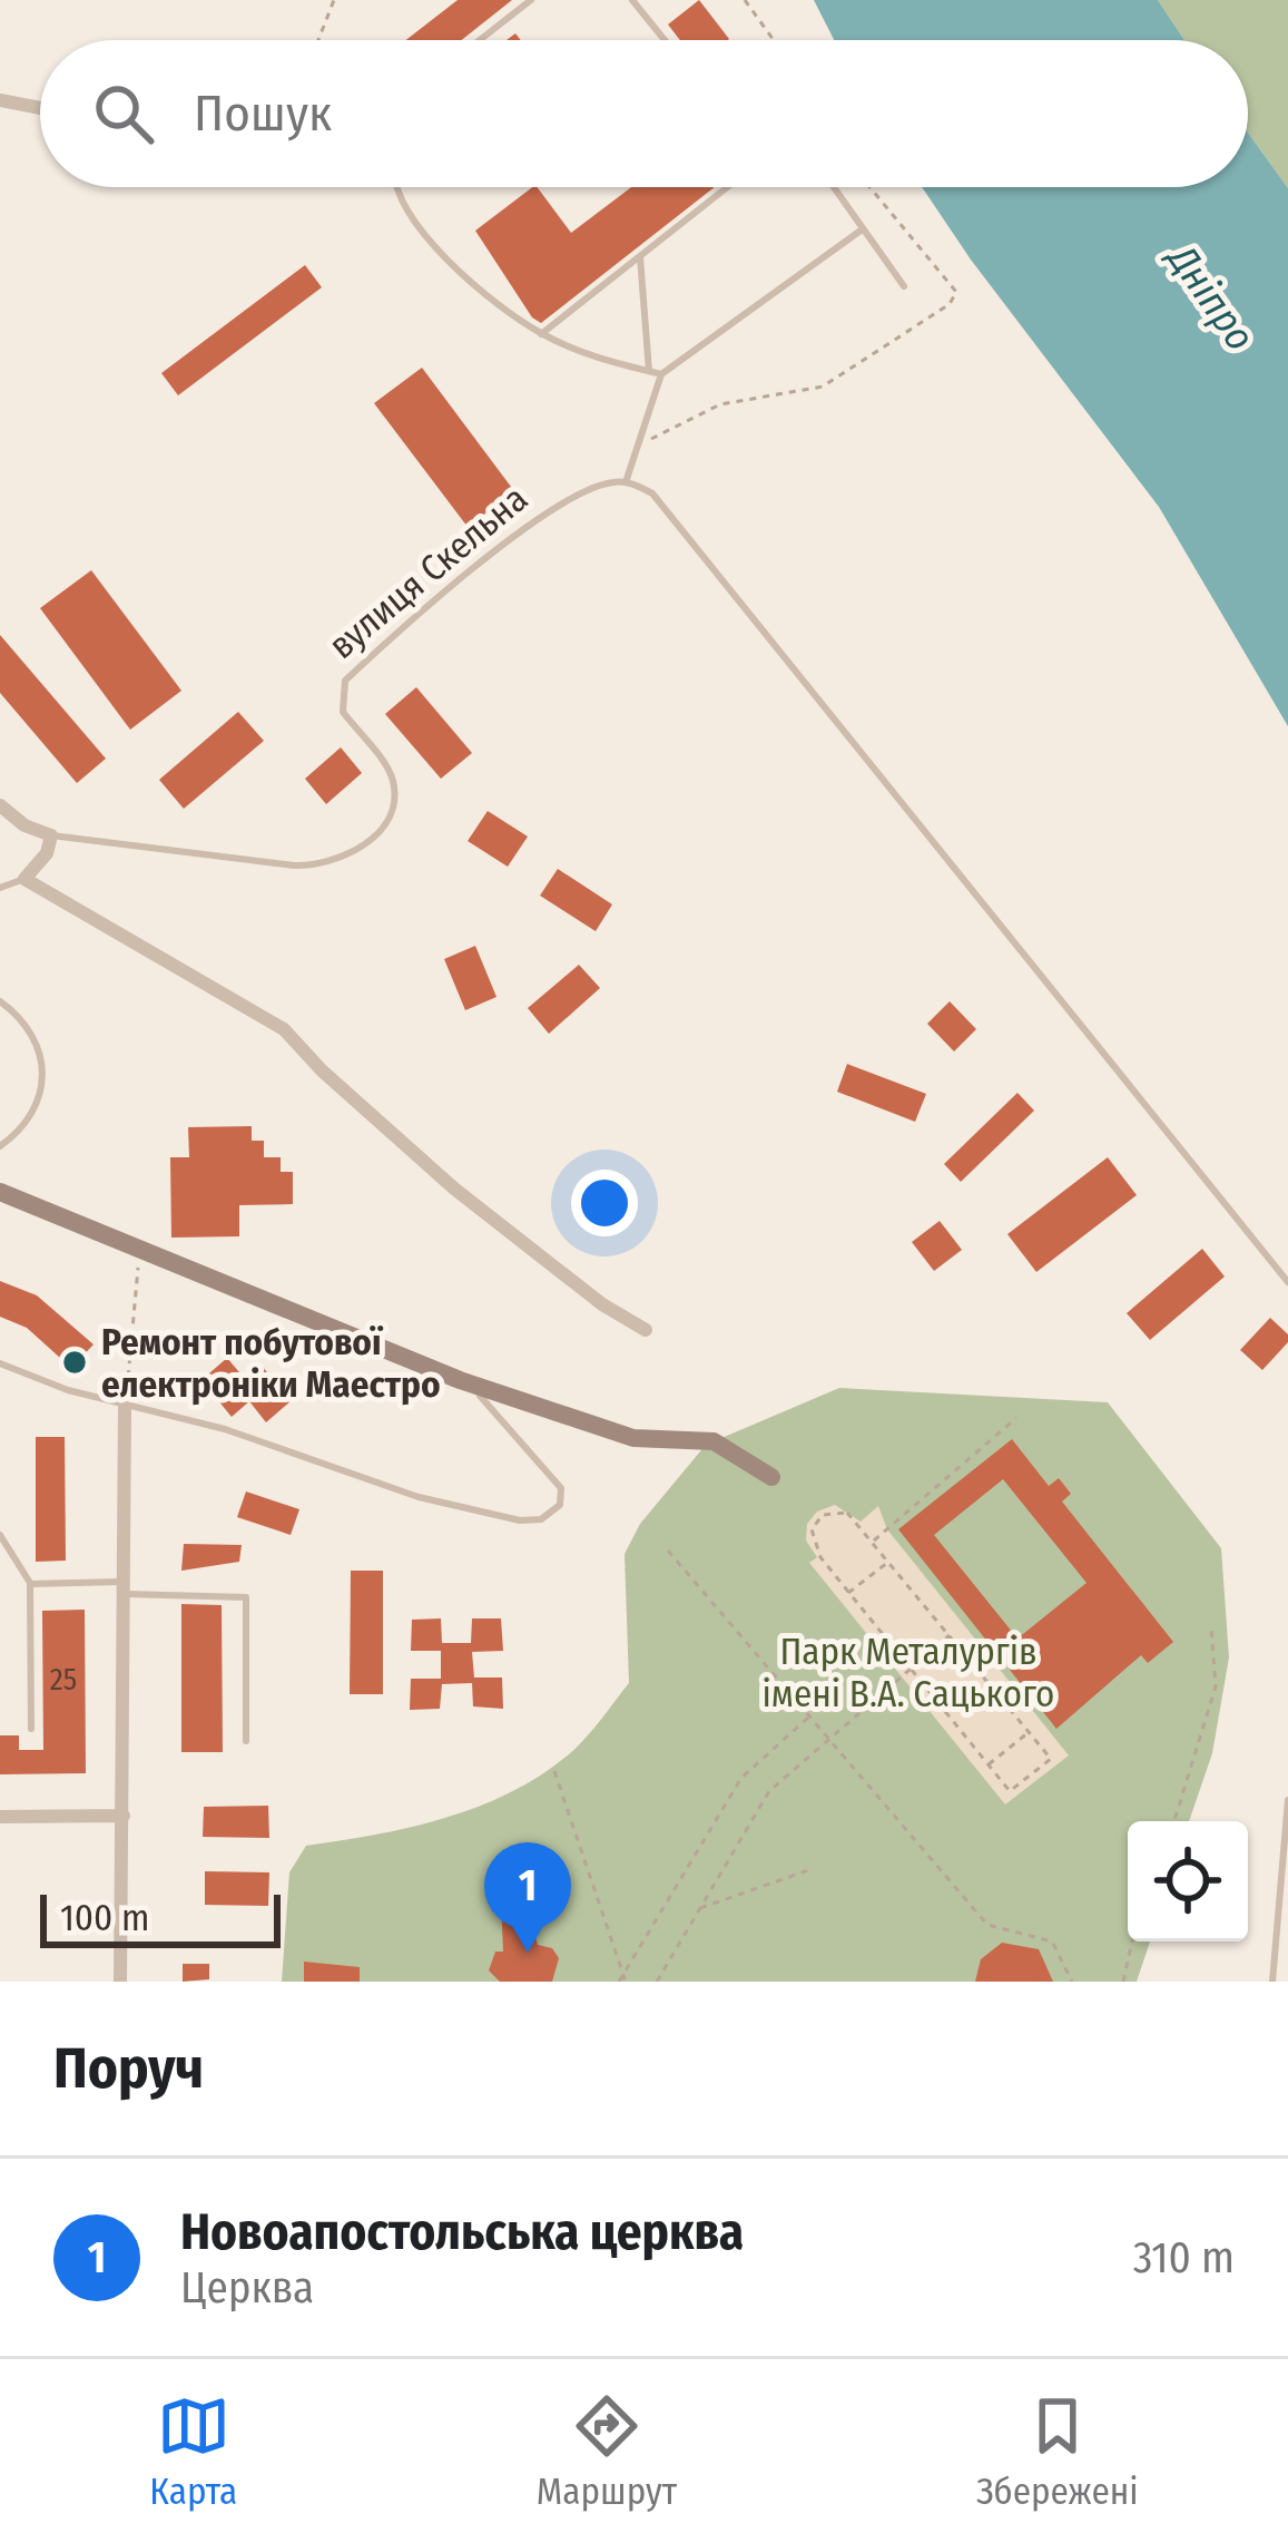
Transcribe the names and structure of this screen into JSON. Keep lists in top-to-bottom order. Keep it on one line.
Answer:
{"streets":{"street":["вулиця Скельна"]},"water":["Дніпро"],"parks":["Парк Металургів імені В.А. Сацького"],"places":["Ремонт побутової електроніки Маестро"],"house_numbers":["25"],"scale_bar":"100 m","page":{"search":"Пошук","pins":"1","scale":"100 m","heading":"Поруч","list":[{"mark":"1","name":"Новоапостольська церква","note":"Церква","value":"310 m"}],"nav":["Карта","Маршрут","Збережені"]}}
